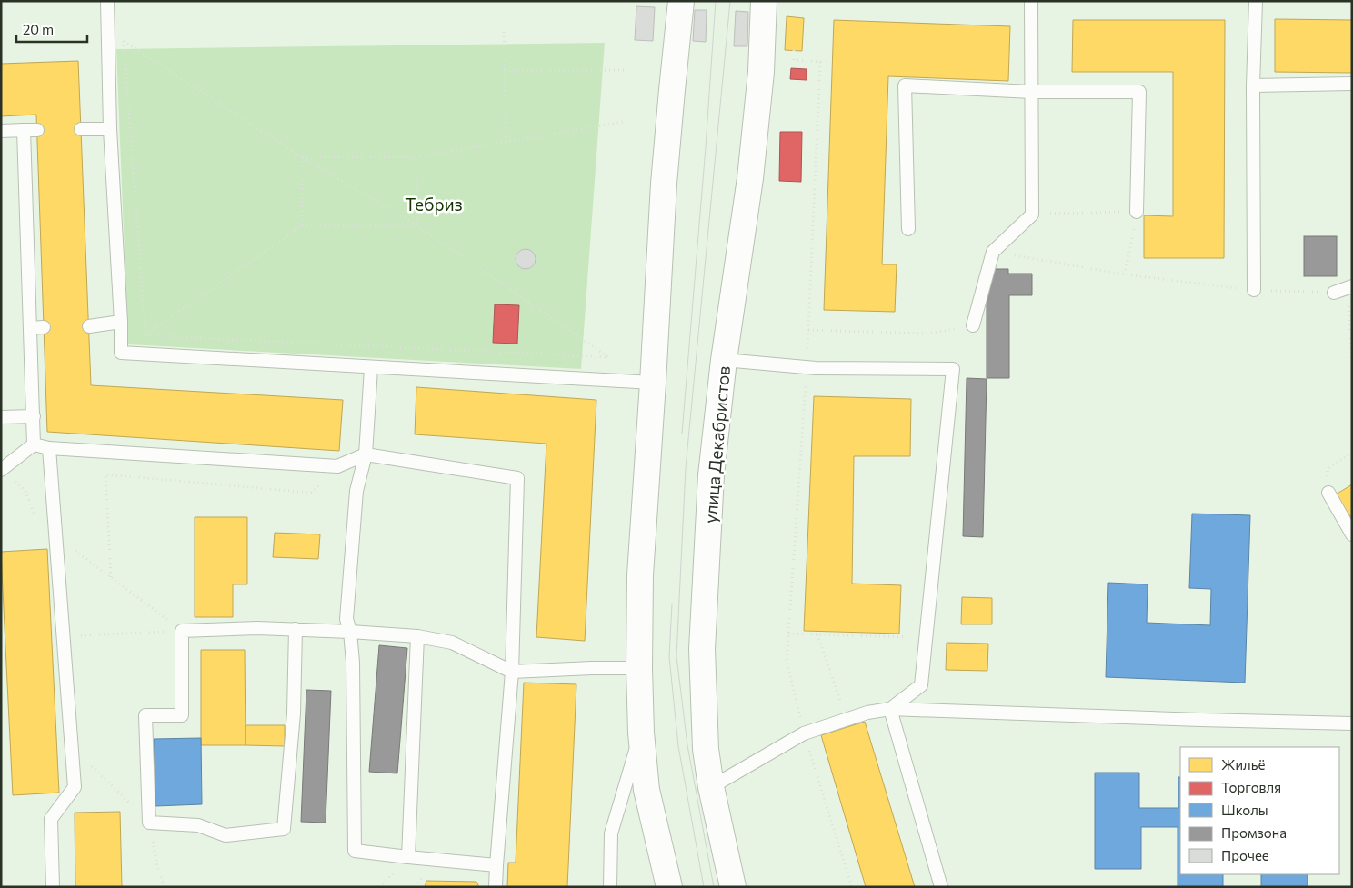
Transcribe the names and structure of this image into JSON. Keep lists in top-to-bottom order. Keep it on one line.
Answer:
{"streets":{"main road":["улица Декабристов"]},"parks":["Тебриз"],"legend":["Жильё","Торговля","Школы","Промзона","Прочее"],"scale_bar":"20 m"}
